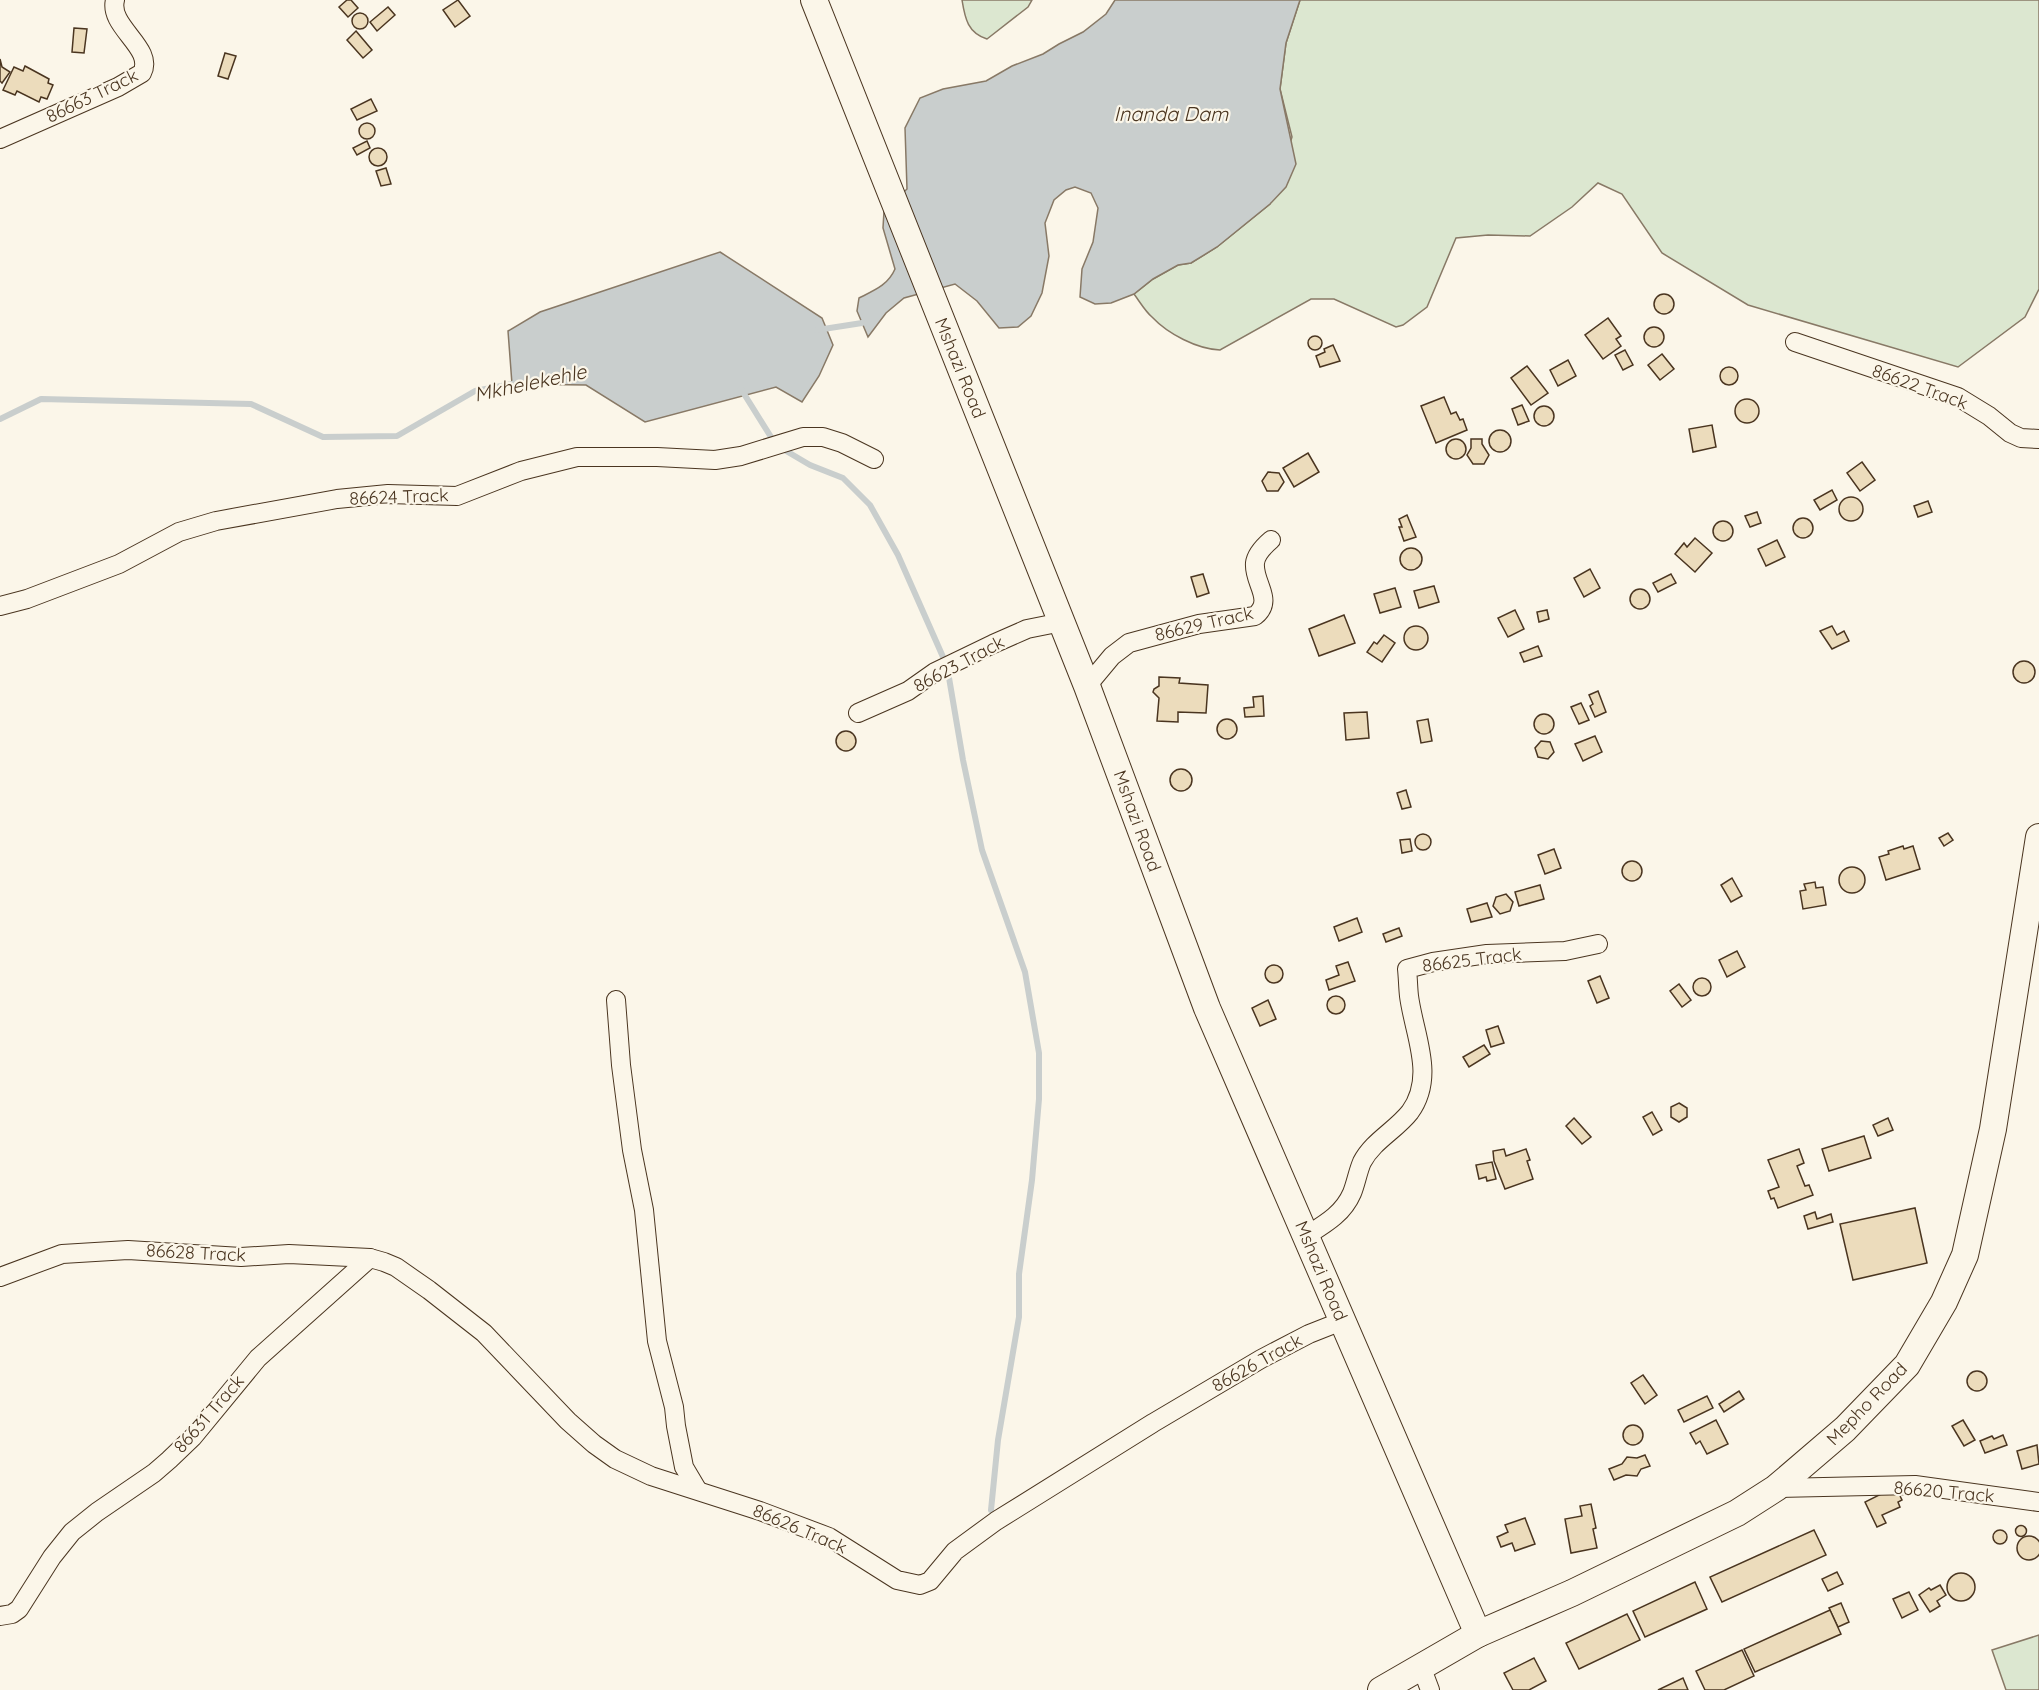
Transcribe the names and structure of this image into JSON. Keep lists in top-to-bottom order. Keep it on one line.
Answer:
{"streets":{"street":["86663 Track","Mshazi Road","86622 Track","86624 Track","86629 Track","86623 Track","86625 Track","86628 Track","86626 Track","Mepho Road","86631 Track","86620 Track"]},"crossings":[["Mshazi Road","86629 Track"],["Mshazi Road","86623 Track"],["Mshazi Road","86625 Track"],["Mshazi Road","86626 Track"],["Mshazi Road","Mepho Road"],["86628 Track","86626 Track"],["86628 Track","86631 Track"],["Mepho Road","86620 Track"]],"water":["Inanda Dam","Mkhelekehle"]}
